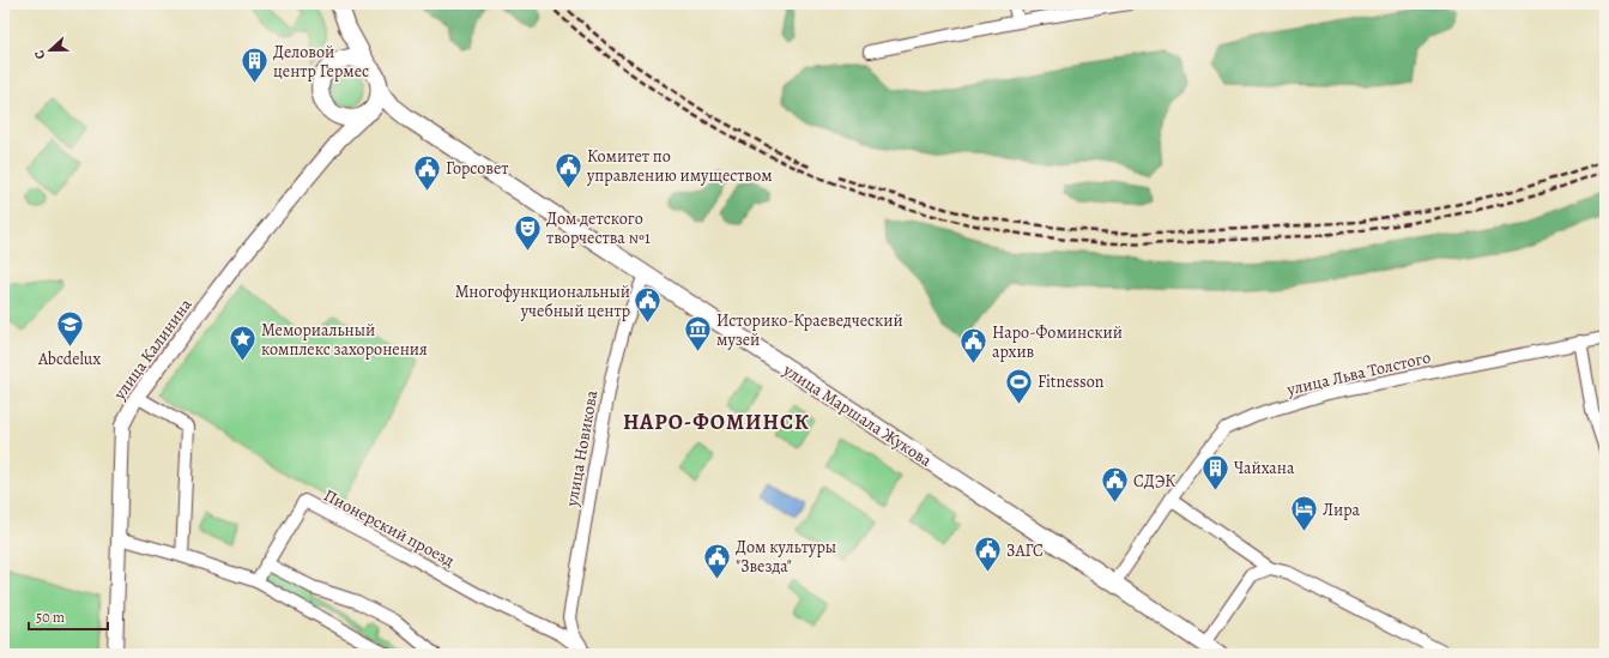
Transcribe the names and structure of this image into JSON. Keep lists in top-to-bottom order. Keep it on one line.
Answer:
{"streets":{"main road":["улица Маршала Жукова"],"street":["улица Калинина","улица Льва Толстого","улица Новикова","Пионерский проезд"]},"crossings":[["улица Калинина","улица Маршала Жукова"],["улица Льва Толстого","улица Маршала Жукова"],["улица Маршала Жукова","улица Новикова"],["улица Новикова","Пионерский проезд"]],"districts":["НАРО-ФОМИНСК"],"places":{"building":["Деловой центр Гермес","Чайхана"],"public building":["Комитет по управлению имуществом","Горсовет","Многофункциональный учебный центр","Наро-Фоминский архив","СДЭК","ЗАГС","Дом культуры \"Звезда\""],"theatre":["Дом детского творчества №1"],"school or university":["Abcdelux"],"museum":["Историко-Краеведческий музей"],"place":["Мемориальный комплекс захоронения"],"sports":["Fitnesson"],"hotel":["Лира"]},"scale_bar":"50 m","north":"left"}
